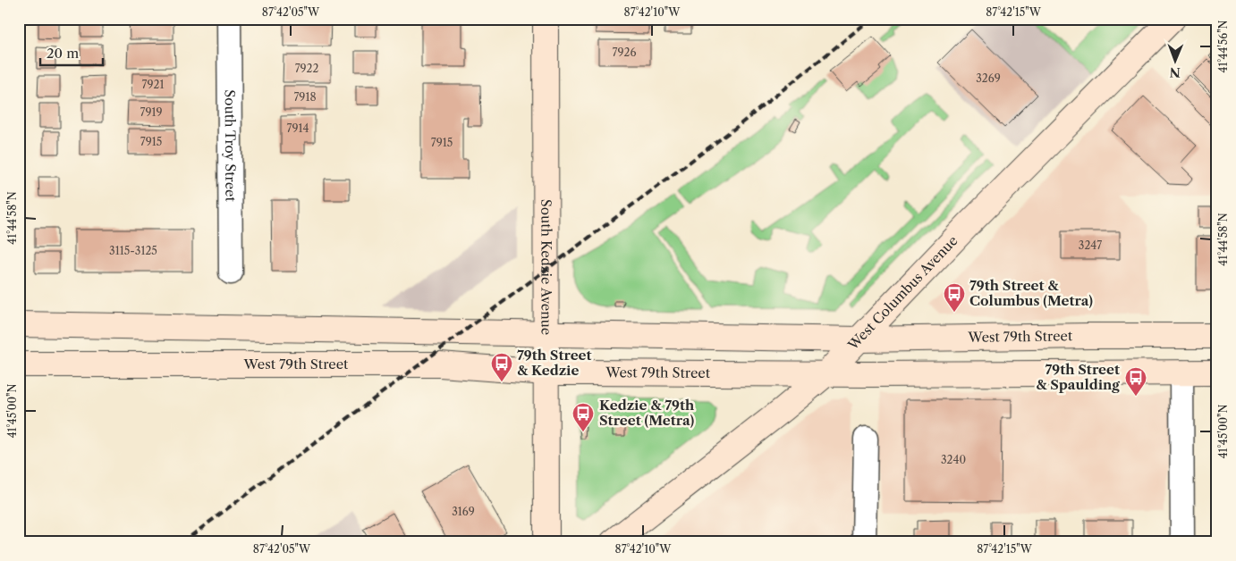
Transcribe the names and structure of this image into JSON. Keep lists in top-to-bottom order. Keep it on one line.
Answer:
{"streets":{"main road":["South Kedzie Avenue","West Columbus Avenue","West 79th Street"],"street":["South Troy Street"]},"crossings":[["South Kedzie Avenue","West 79th Street"],["West Columbus Avenue","West 79th Street"]],"places":{"bus stop":["79th Street & Columbus (Metra)","79th Street & Kedzie","79th Street & Spaulding","Kedzie & 79th Street (Metra)"]},"house_numbers":["7926","7922","3269","7921","7918","7919","7914","7915","7915","3247","3115-3125","3240","3169"],"scale_bar":"20 m","north":"bottom","coordinates":["87°42'05\"W","87°42'10\"W","87°42'15\"W","41°44'56\"N","41°44'58\"N","41°45'00\"N"]}
